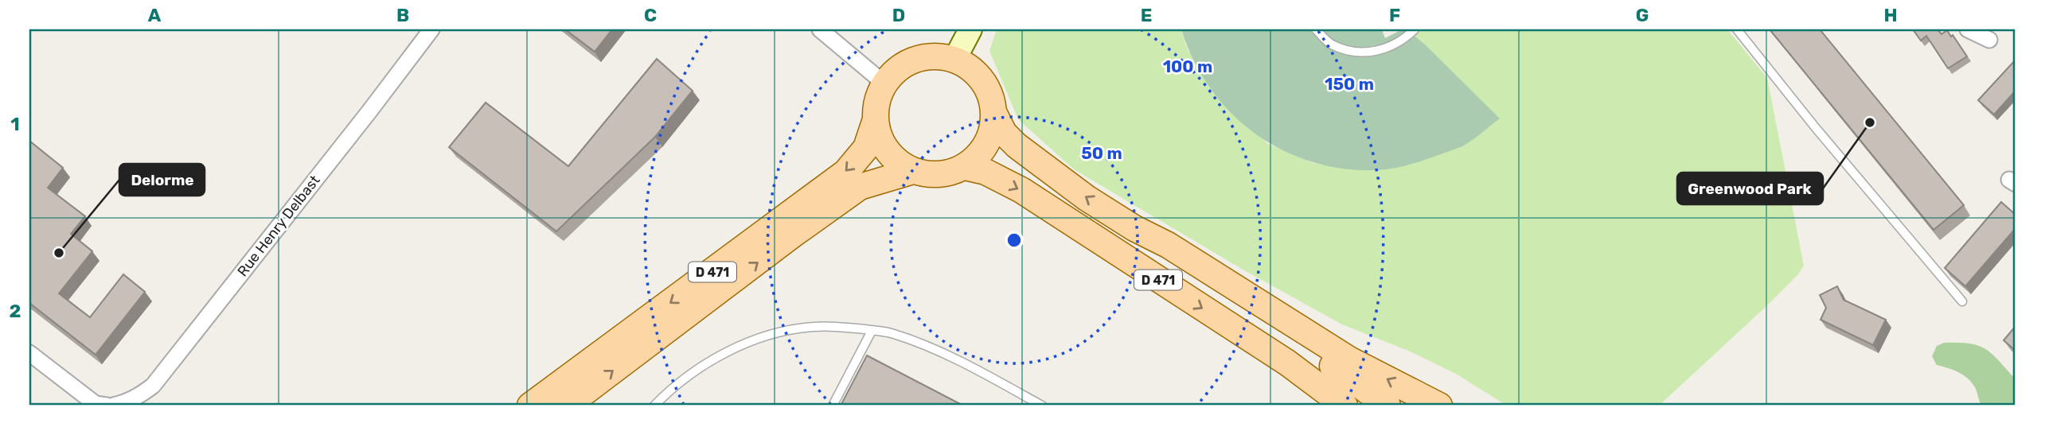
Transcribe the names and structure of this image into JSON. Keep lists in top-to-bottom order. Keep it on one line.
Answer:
{"streets":{"main road":["D 471"],"street":["Rue Henry Delbast"]},"places":["Greenwood Park","Delorme"],"grid":{"columns":["A","B","C","D","E","F","G","H"],"rows":["1","2"]},"rings":["100 m","150 m","50 m"]}
